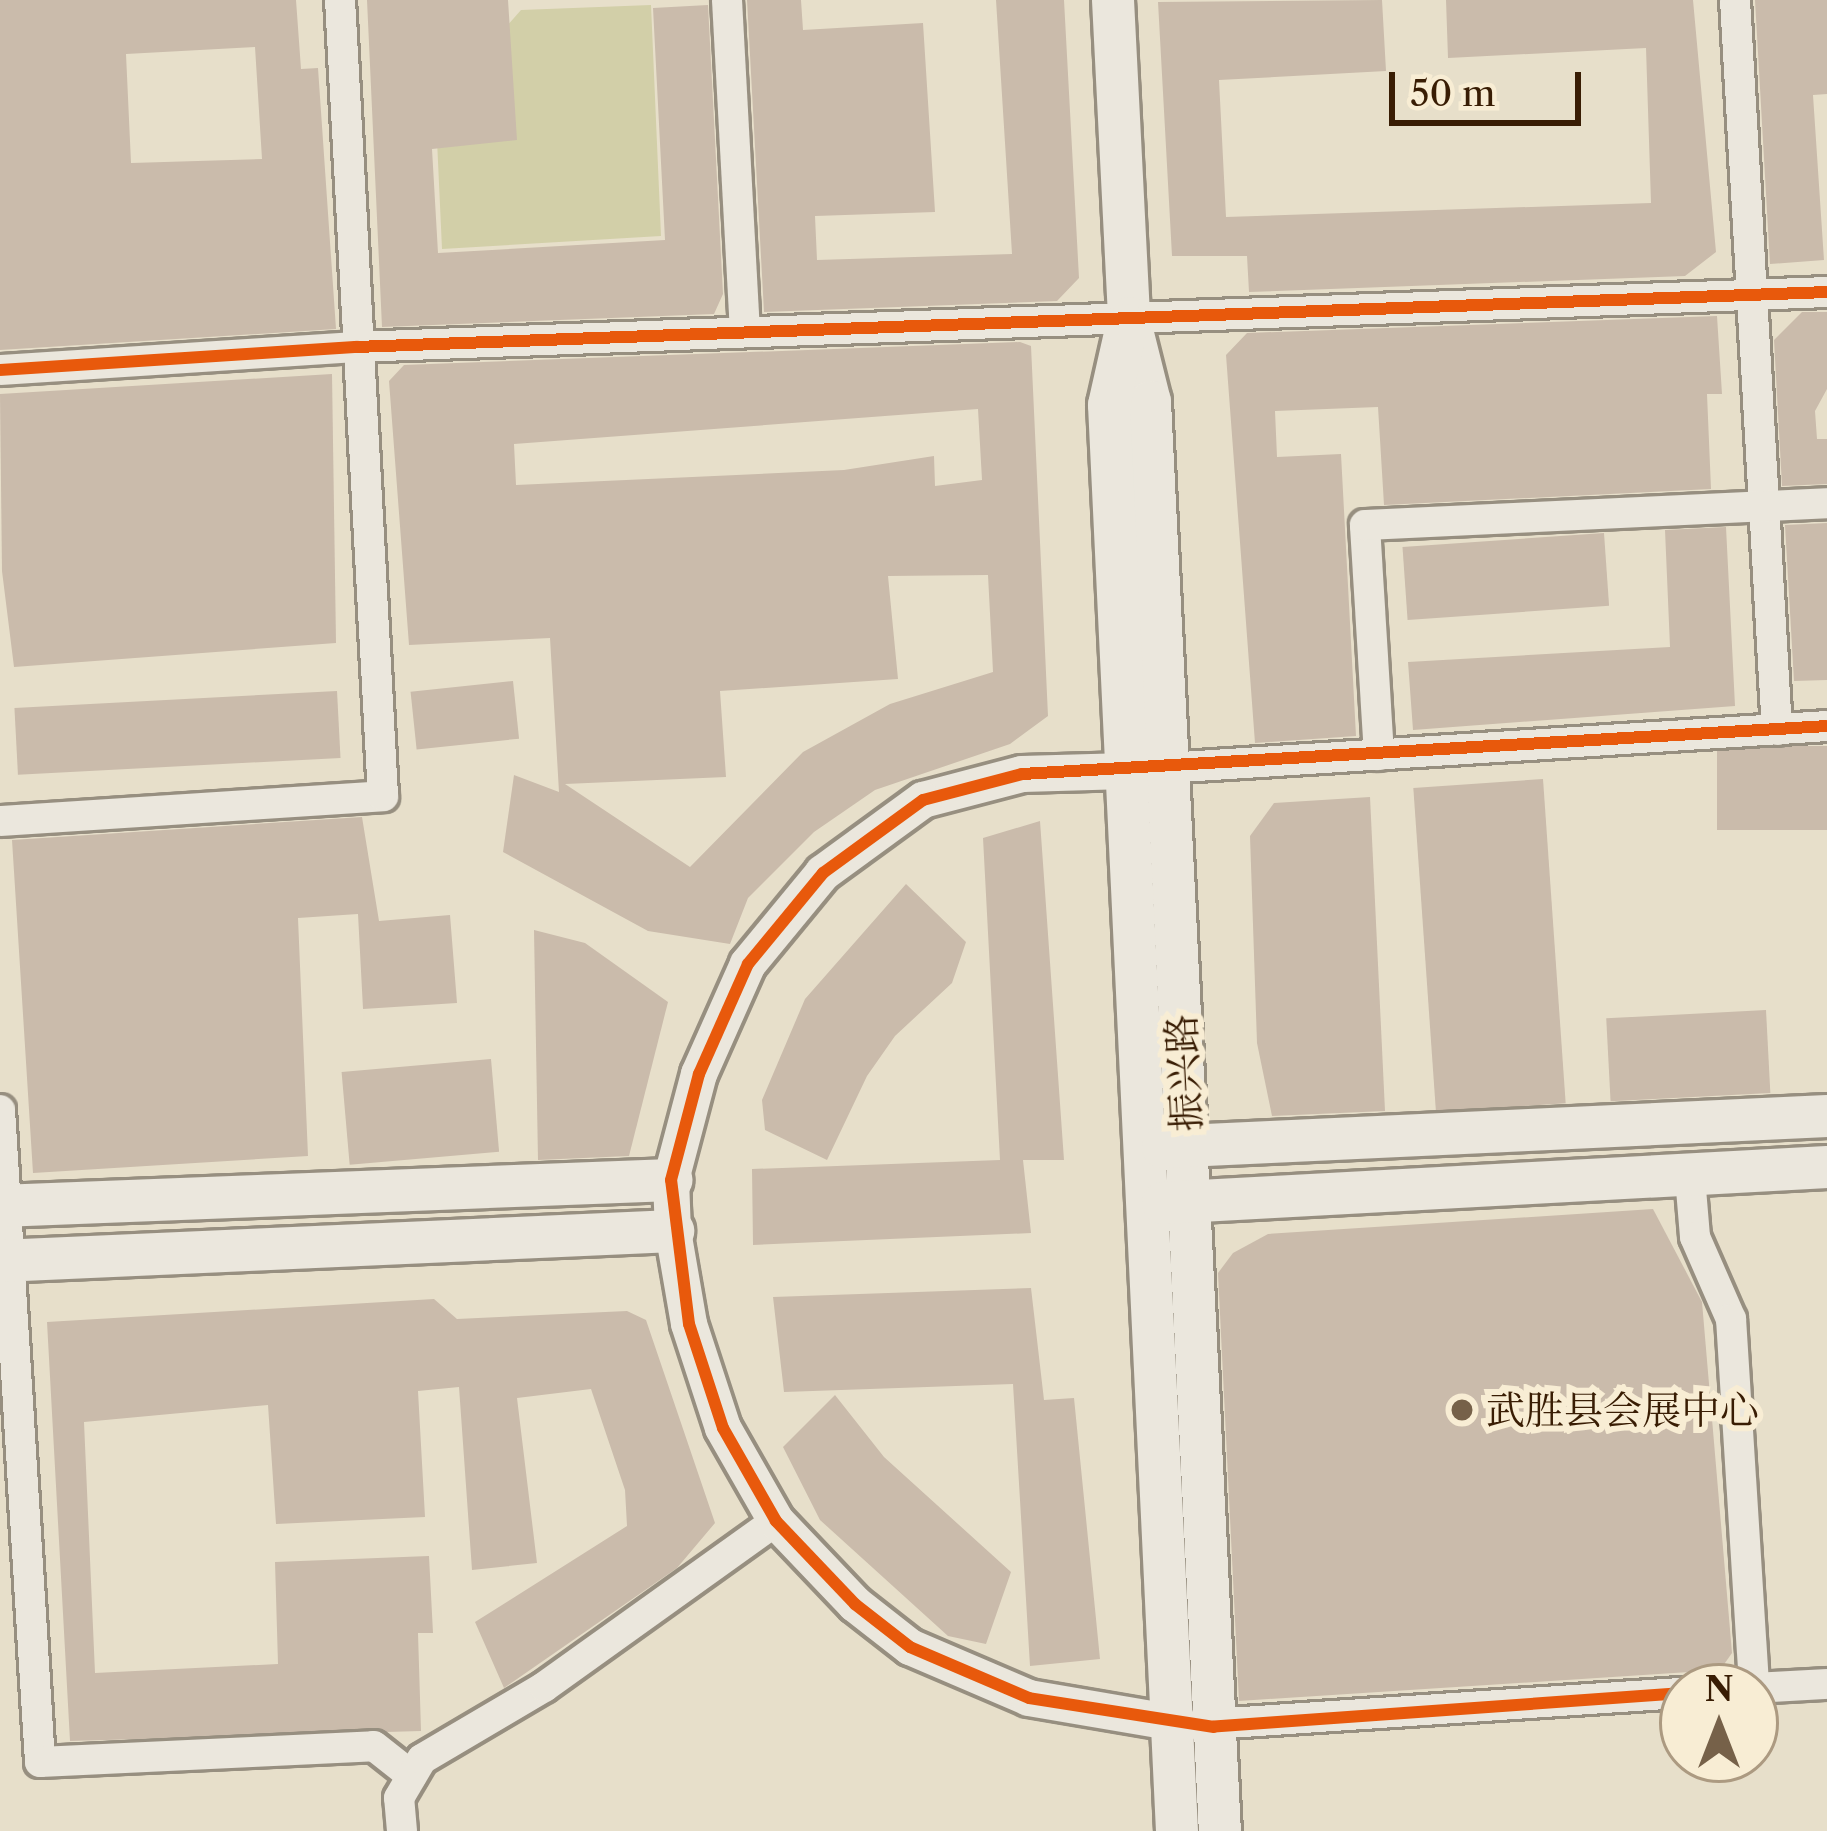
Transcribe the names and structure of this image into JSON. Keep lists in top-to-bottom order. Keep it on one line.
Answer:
{"streets":{"main road":["振兴路"]},"places":["武胜县会展中心"],"scale_bar":"50 m","north":"top"}
